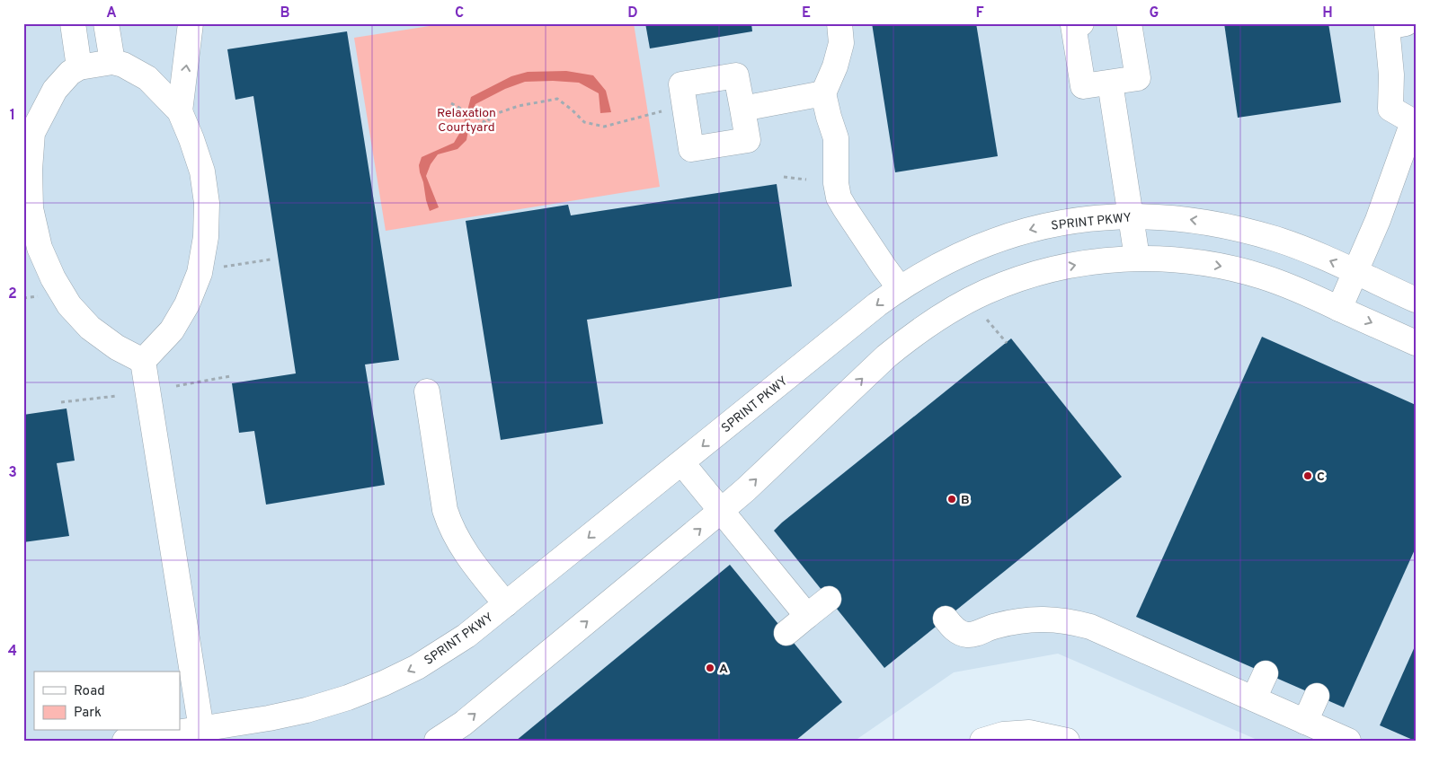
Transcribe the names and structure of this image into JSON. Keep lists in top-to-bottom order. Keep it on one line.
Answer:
{"streets":{"street":["SPRINT PKWY"]},"parks":["Relaxation Courtyard"],"places":["C","B","A"],"legend":["Road","Park"],"grid":{"columns":["A","B","C","D","E","F","G","H"],"rows":["1","2","3","4"]}}
